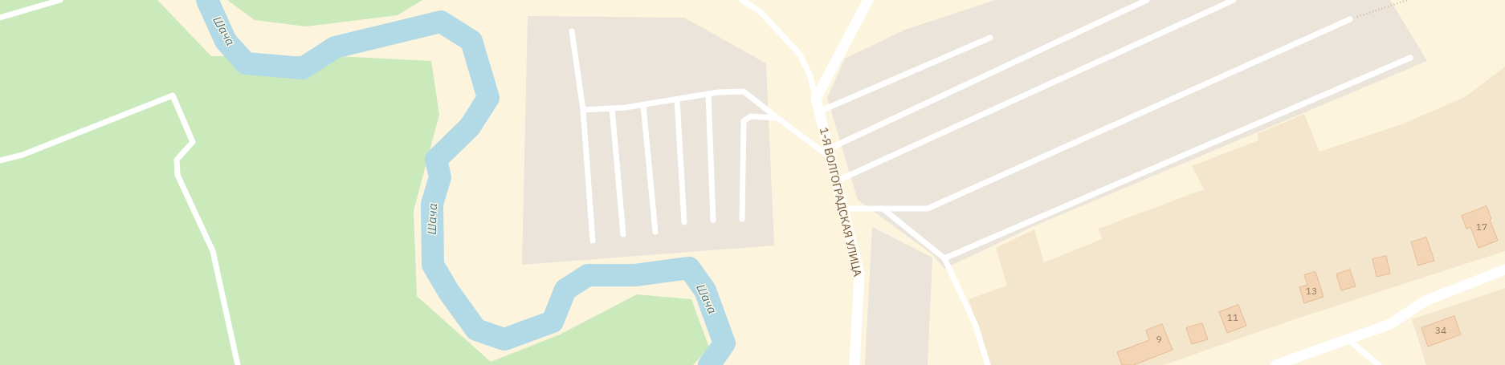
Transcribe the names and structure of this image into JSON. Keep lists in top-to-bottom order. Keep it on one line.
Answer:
{"streets":{"street":["1-Я ВОЛГОГРАДСКАЯ УЛИЦА"]},"water":["Шача"],"house_numbers":["17","13","11","34","9"]}
